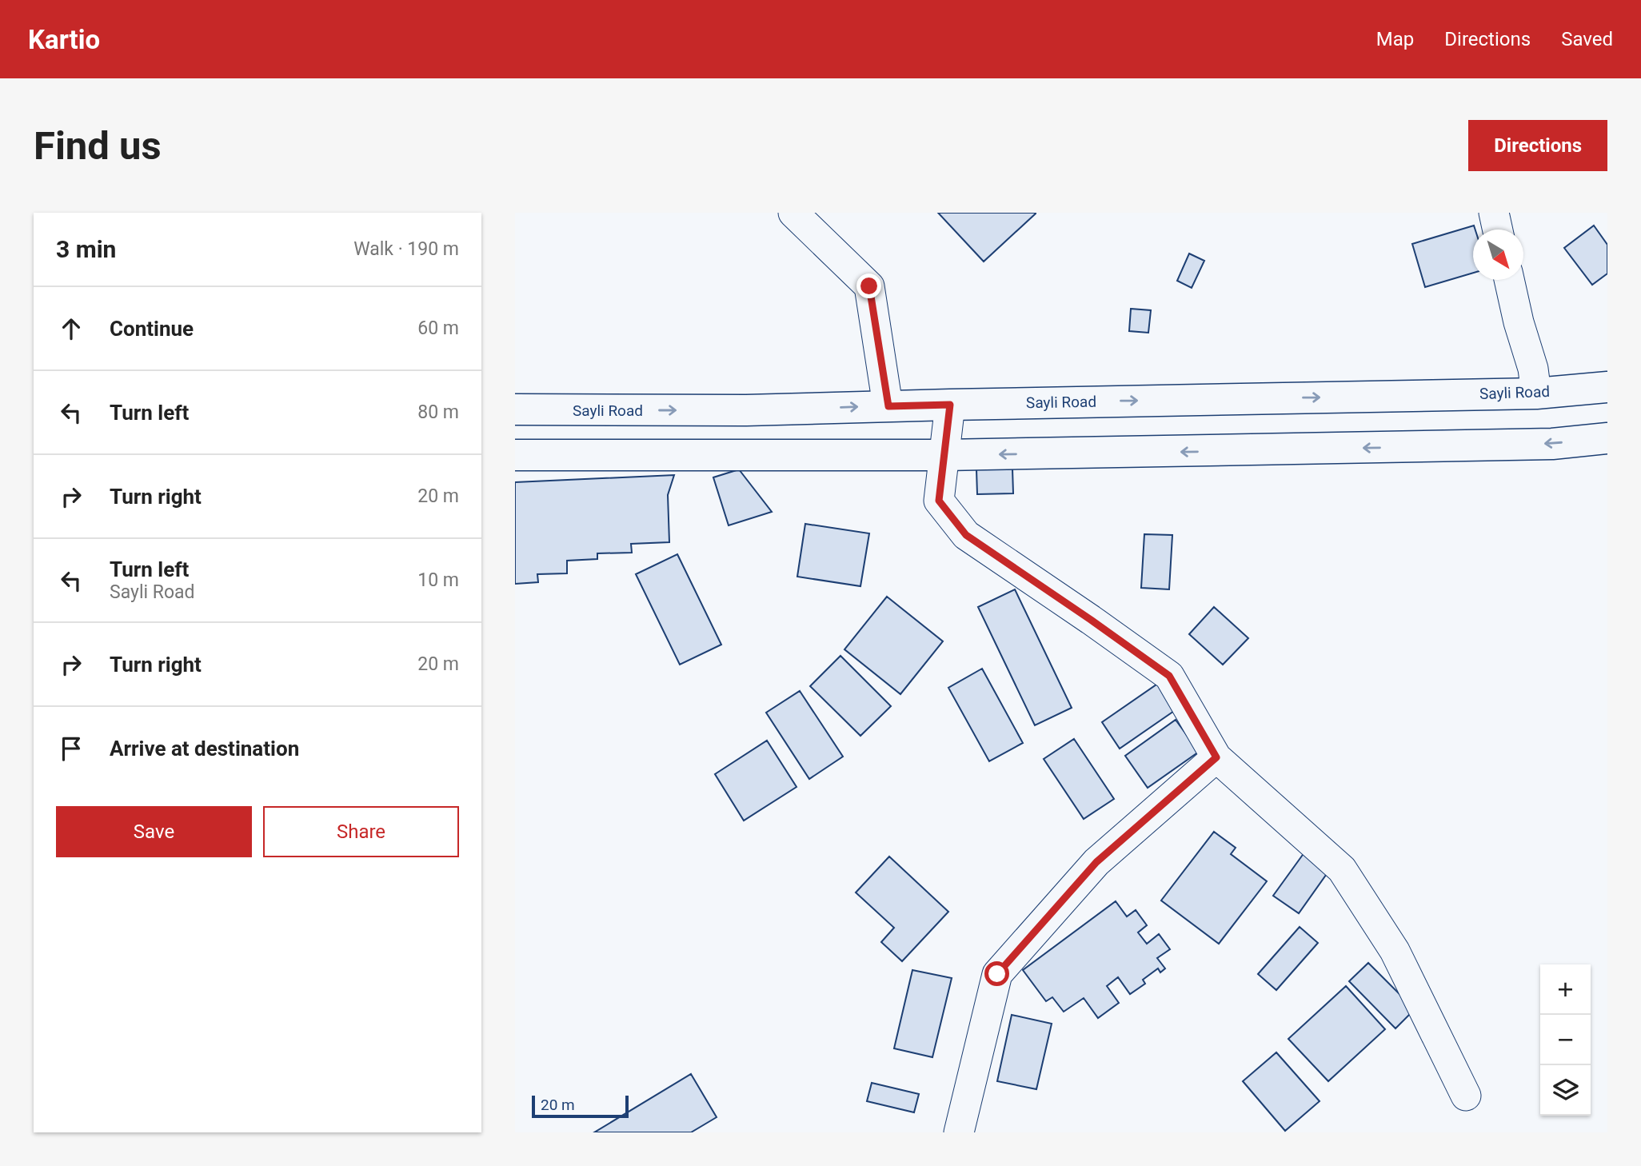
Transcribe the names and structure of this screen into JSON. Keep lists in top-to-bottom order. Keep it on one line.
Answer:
{"streets":{"main road":["Sayli Road"]},"scale_bar":"20 m","north":"bottom right","page":{"header":"Kartio","nav":["Map","Directions","Saved"],"buttons":["Directions",["Save","Share"]],"title":"Find us","heading":["3 min","Walk · 190 m"],"list":[["Continue","60 m"],["Turn left","80 m"],["Turn right","20 m"],["Turn left","Sayli Road","10 m"],["Turn right","20 m"],"Arrive at destination"],"map_buttons":["+","−"],"scale":"20 m"}}
